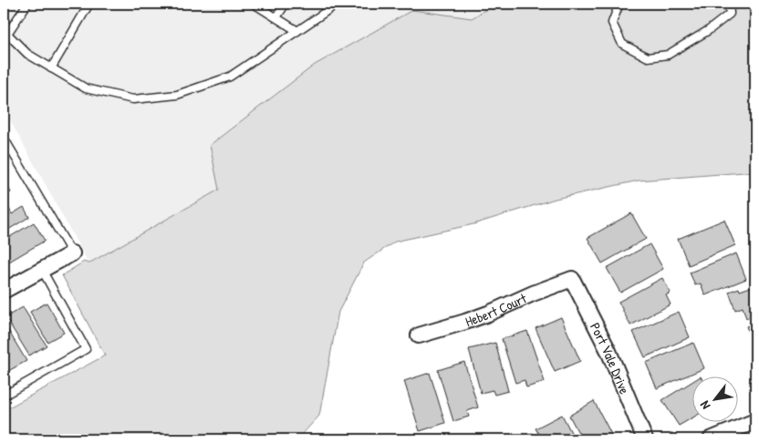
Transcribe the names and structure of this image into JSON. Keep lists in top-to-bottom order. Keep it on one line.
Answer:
{"streets":{"street":["Hebert Court","Port Vale Drive"]},"crossings":[["Hebert Court","Port Vale Drive"]],"north":"bottom left"}
